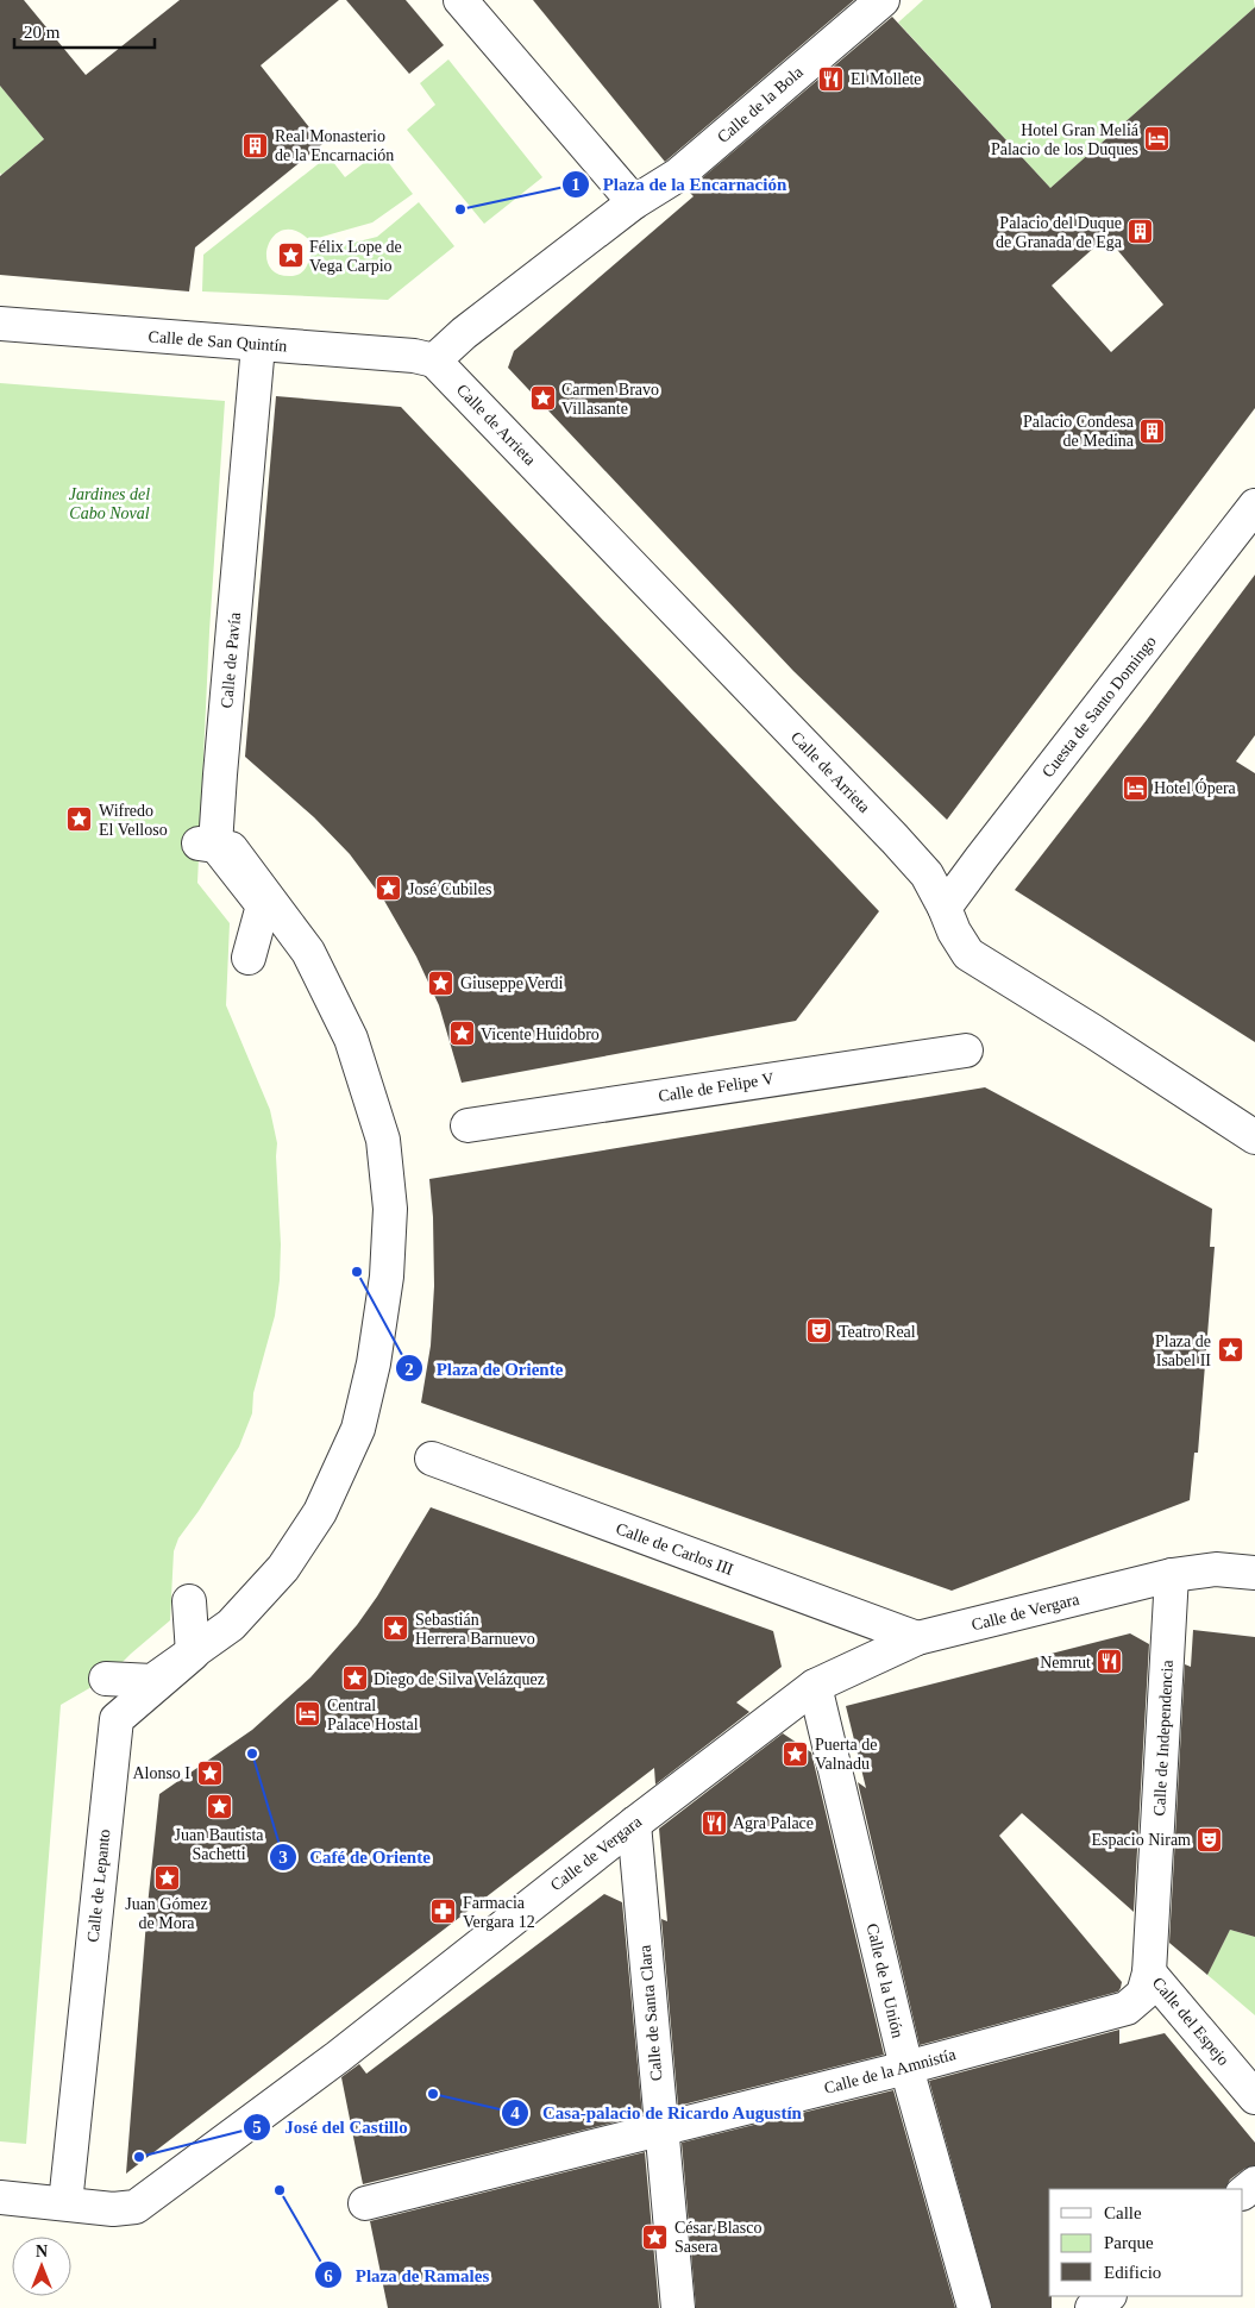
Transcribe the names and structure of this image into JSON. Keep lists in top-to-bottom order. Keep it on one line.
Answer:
{"streets":{"street":["Calle de la Bola","Calle de San Quintín","Calle de Arrieta","Calle de Pavía","Cuesta de Santo Domingo","Calle de Felipe V","Calle de Carlos III","Calle de Vergara","Calle de Independencia","Calle de Lepanto","Calle de la Unión","Calle de Santa Clara","Calle del Espejo","Calle de la Amnistía"]},"crossings":[["Calle de la Bola","Calle de San Quintín"],["Calle de la Bola","Calle de Arrieta"],["Calle de San Quintín","Calle de Arrieta"],["Calle de San Quintín","Calle de Pavía"],["Calle de Arrieta","Cuesta de Santo Domingo"],["Calle de Carlos III","Calle de Vergara"],["Calle de Vergara","Calle de Independencia"],["Calle de Vergara","Calle de Lepanto"],["Calle de Vergara","Calle de la Unión"],["Calle de Vergara","Calle de Santa Clara"],["Calle de Independencia","Calle del Espejo"],["Calle de Independencia","Calle de la Amnistía"],["Calle de la Unión","Calle de la Amnistía"],["Calle de Santa Clara","Calle de la Amnistía"],["Calle del Espejo","Calle de la Amnistía"]],"parks":["Jardines del Cabo Noval"],"places":{"restaurant":["El Mollete","Nemrut","Agra Palace"],"hotel":["Hotel Gran Meliá Palacio de los Duques","Hotel Ópera","Central Palace Hostal"],"building":["Real Monasterio de la Encarnación","Palacio del Duque de Granada de Ega","Palacio Condesa de Medina"],"other":["Plaza de la Encarnación","Plaza de Oriente","Café de Oriente","Casa-palacio de Ricardo Augustín","José del Castillo","Plaza de Ramales"],"place":["Félix Lope de Vega Carpio","Carmen Bravo Villasante","Wifredo El Velloso","José Cubiles","Giuseppe Verdi","Vicente Huidobro","Plaza de Isabel II","Sebastián Herrera Barnuevo","Diego de Silva Velázquez","Puerta de Valnadu","Alonso I","Juan Bautista Sachetti","Juan Gómez de Mora","César Blasco Sasera"],"theatre":["Teatro Real","Espacio Niram"],"pharmacy":["Farmacia Vergara 12"]},"legend":["Calle","Parque","Edificio"],"scale_bar":"20 m","north":"top"}
